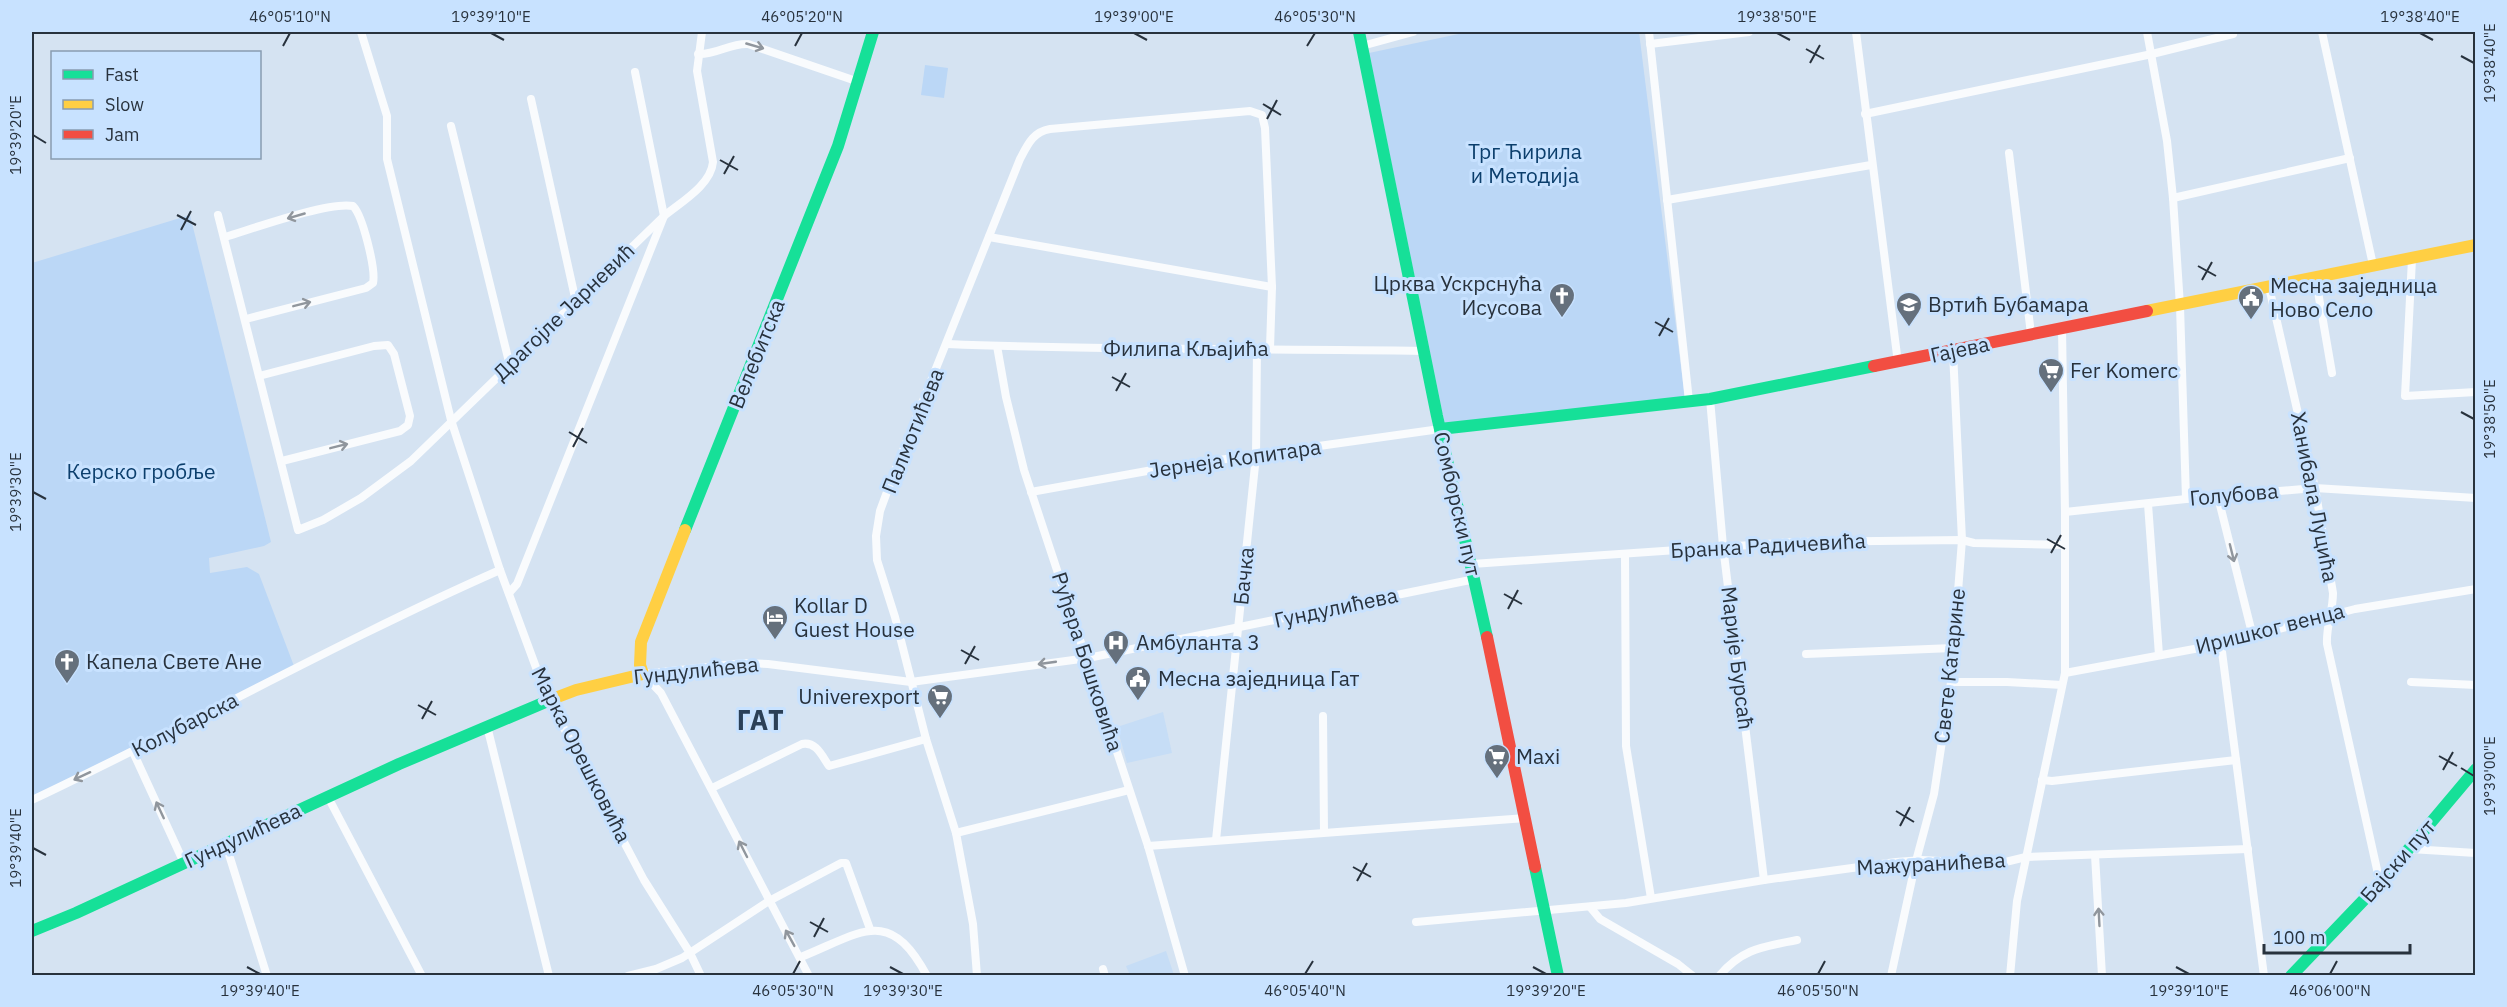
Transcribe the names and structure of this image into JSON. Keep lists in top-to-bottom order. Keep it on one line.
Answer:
{"streets":{"street":["Драгојле Јарневић","Филипа Кљајића","Гајева","Велебитска","Палмотићева","Јернеја Копитара","Голубова","Ханибала Луцића","Сомборски пут","Бранка Радичевића","Бачка","Гундулићева","Иришког венца","Марије Бурсаћ","Руђера Бошковића","Свете Катарине","Колубарска","Марка Орешковића","Бајски пут","Мажуранићева"]},"crossings":[["Драгојле Јарневић","Марка Орешковића"],["Филипа Кљајића","Палмотићева"],["Филипа Кљајића","Сомборски пут"],["Филипа Кљајића","Бачка"],["Филипа Кљајића","Руђера Бошковића"],["Гајева","Јернеја Копитара"],["Гајева","Ханибала Луцића"],["Гајева","Сомборски пут"],["Гајева","Марије Бурсаћ"],["Гајева","Свете Катарине"],["Велебитска","Гундулићева"],["Палмотићева","Гундулићева"],["Јернеја Копитара","Сомборски пут"],["Јернеја Копитара","Бачка"],["Јернеја Копитара","Руђера Бошковића"],["Голубова","Ханибала Луцића"],["Ханибала Луцића","Иришког венца"],["Ханибала Луцића","Бајски пут"],["Сомборски пут","Бранка Радичевића"],["Сомборски пут","Гундулићева"],["Сомборски пут","Мажуранићева"],["Бранка Радичевића","Марије Бурсаћ"],["Бранка Радичевића","Свете Катарине"],["Бачка","Гундулићева"],["Гундулићева","Руђера Бошковића"],["Гундулићева","Марка Орешковића"],["Марије Бурсаћ","Мажуранићева"],["Свете Катарине","Мажуранићева"],["Колубарска","Марка Орешковића"]],"districts":["ГАТ"],"parks":["Трг Ћирила и Методија","Керско гробље"],"places":{"church":["Црква Ускрснућа Исусова","Капела Свете Ане"],"public building":["Месна заједница Ново Село","Месна заједница Гат"],"school or university":["Вртић Бубамара"],"supermarket":["Fer Komerc","Univerexport","Maxi"],"hotel":["Kollar D Guest House"],"hospital":["Амбуланта 3"]},"legend":["Fast","Slow","Jam"],"scale_bar":"100 m","coordinates":["46°05'10\"N","19°39'10\"E","46°05'20\"N","19°39'00\"E","46°05'30\"N","19°38'50\"E","19°38'40\"E","19°39'20\"E","19°39'30\"E","19°39'40\"E","46°05'40\"N","46°05'50\"N","46°06'00\"N"]}
